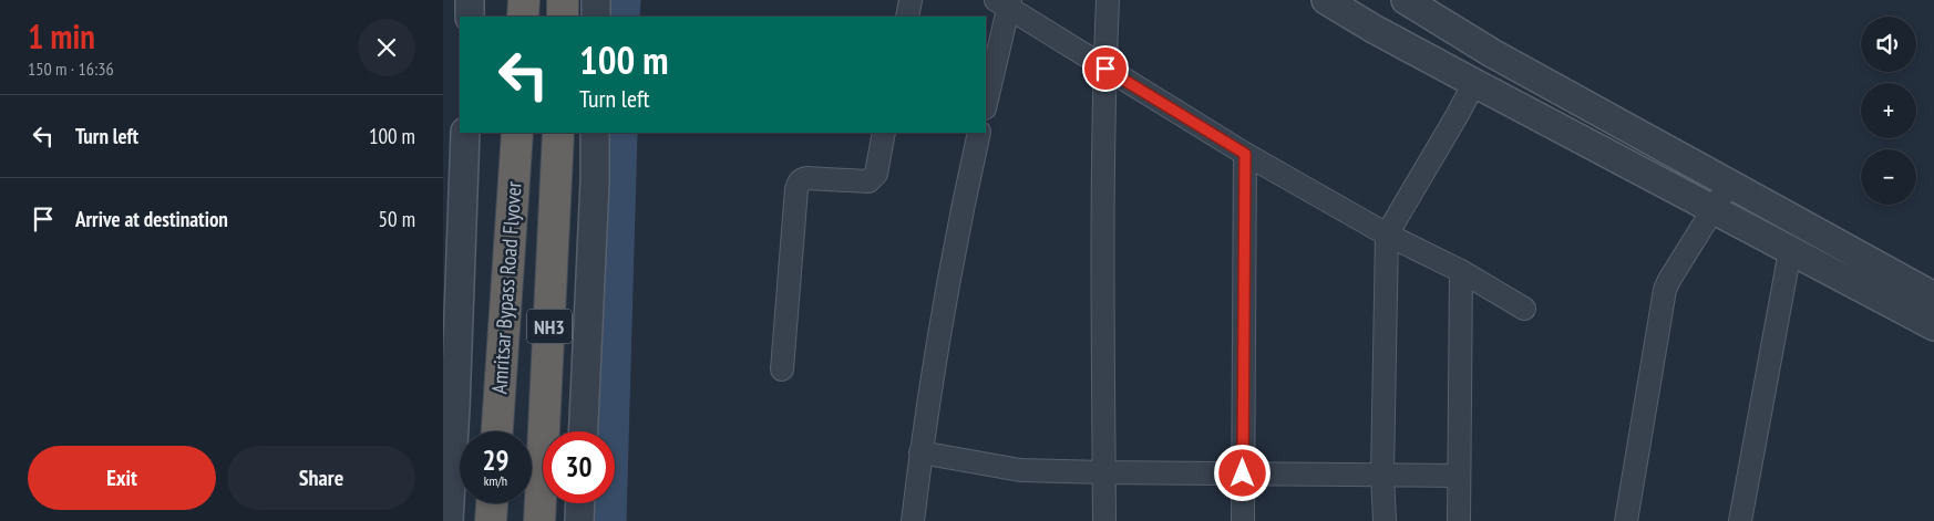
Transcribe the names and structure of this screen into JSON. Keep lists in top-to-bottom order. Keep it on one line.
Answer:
{"streets":{"highway":["Amritsar Bypass Road Flyover","NH3"]},"page":{"heading":["1 min","150 m · 16:36"],"map_buttons":["+","−"],"turn":["100 m","Turn left"],"list":[{"name":"Turn left","value":"100 m"},{"name":"Arrive at destination","value":"50 m"}],"speed":"29 km/h","limit":"30","buttons":["Exit","Share"]}}
